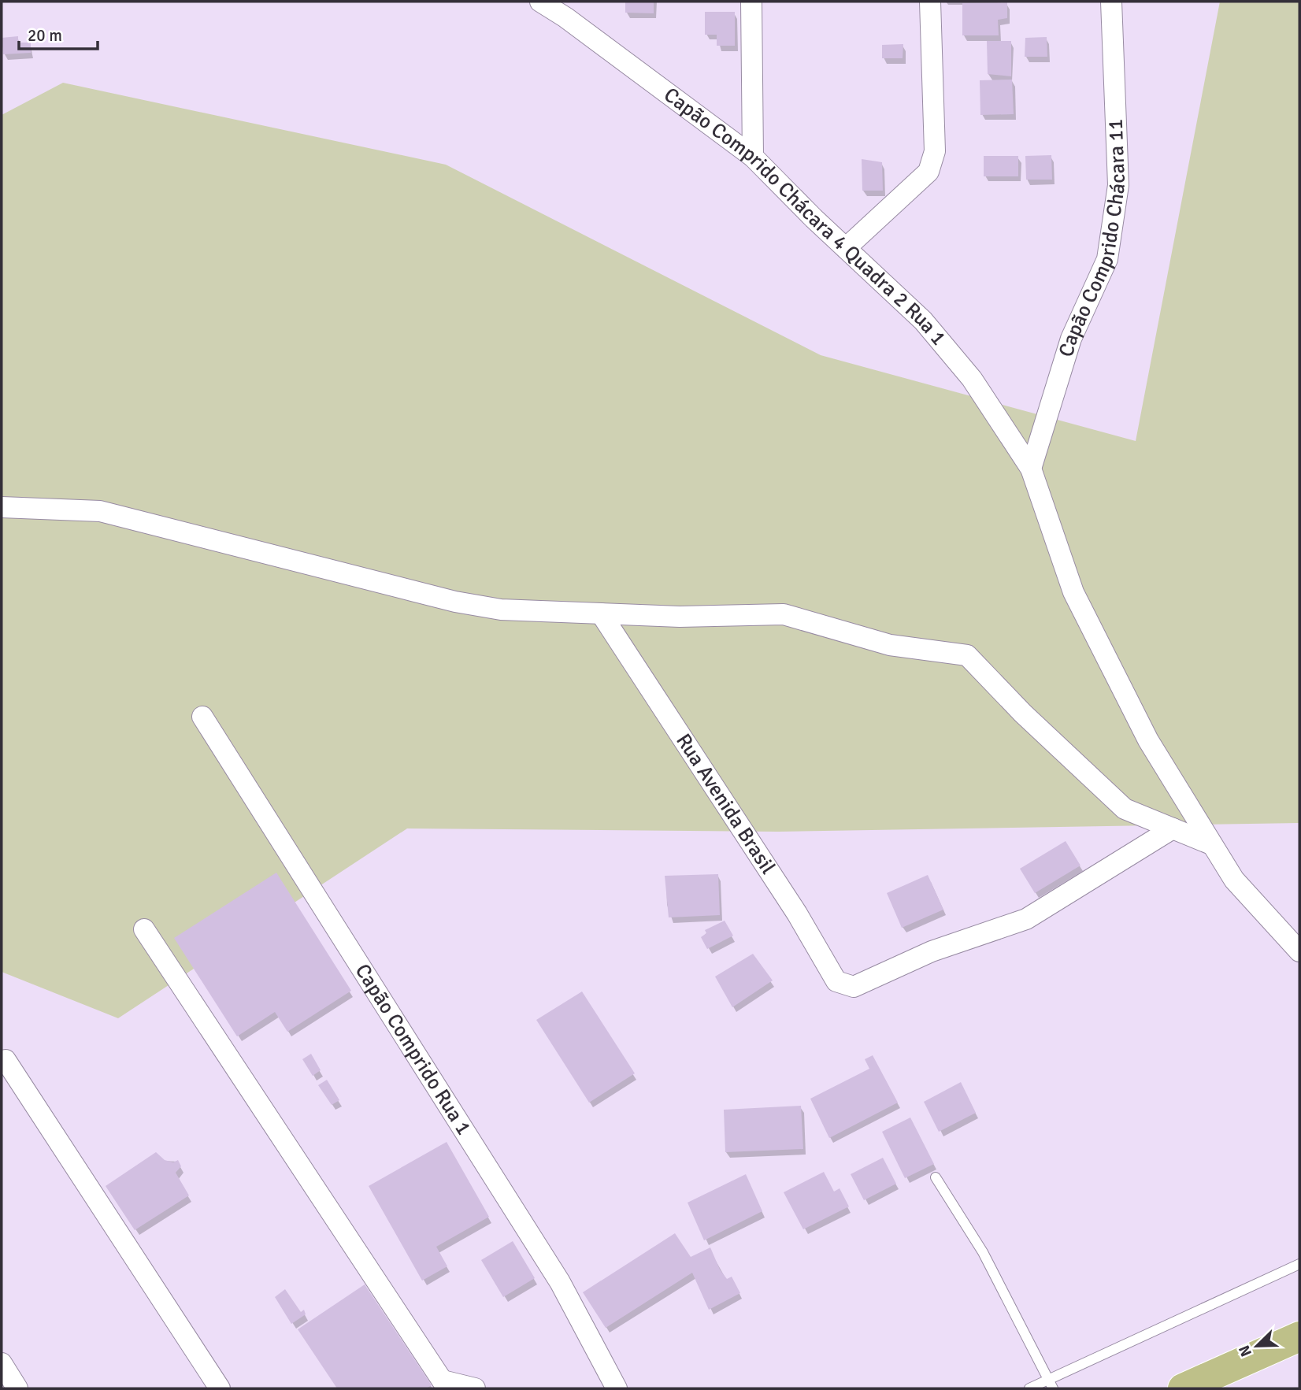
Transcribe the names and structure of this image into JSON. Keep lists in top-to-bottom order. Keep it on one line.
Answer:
{"streets":{"street":["Capão Comprido Chácara 4 Quadra 2 Rua 1","Capão Comprido Chácara 11","Rua Avenida Brasil","Capão Comprido Rua 1"]},"crossings":[["Capão Comprido Chácara 4 Quadra 2 Rua 1","Capão Comprido Chácara 11"]],"scale_bar":"20 m","north":"bottom left"}
